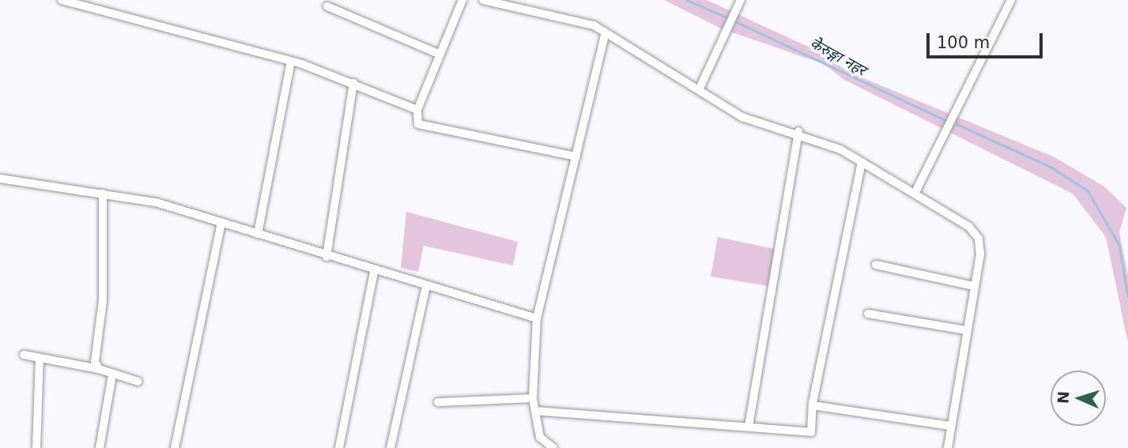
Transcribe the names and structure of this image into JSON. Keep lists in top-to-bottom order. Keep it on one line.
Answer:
{"water":["केेरुङ्गा नहर"],"scale_bar":"100 m","north":"left"}
